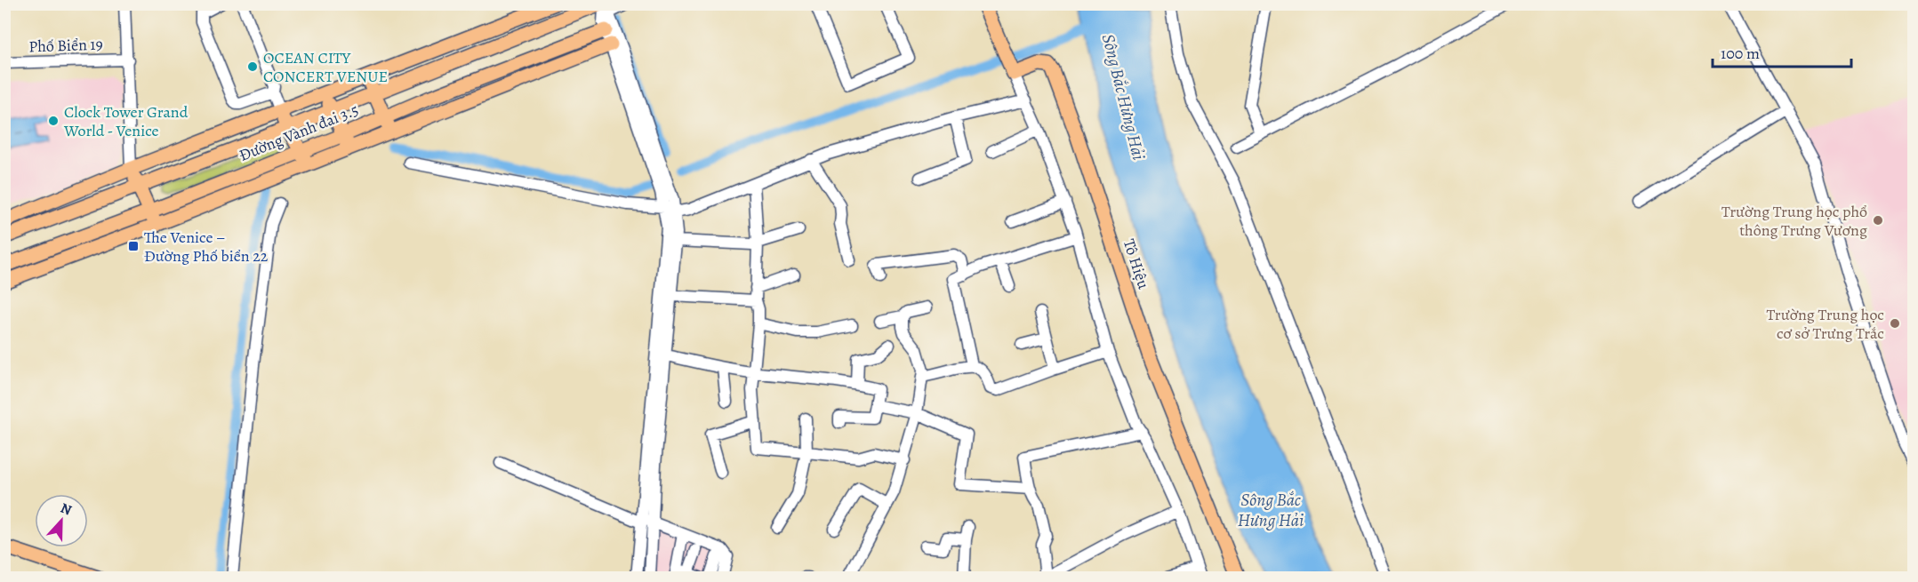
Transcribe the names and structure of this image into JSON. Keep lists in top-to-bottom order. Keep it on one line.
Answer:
{"streets":{"main road":["Đường Vành đai 3.5","Tô Hiệu"],"street":["Phố Biển 19"]},"water":["Sông Bắc Hưng Hải"],"places":{"other":["OCEAN CITY CONCERT VENUE","Clock Tower Grand World - Venice","Trường Trung học phổ thông Trưng Vương","Trường Trung học cơ sở Trưng Trắc"],"transit":["The Venice – Đường Phố biển 22"]},"scale_bar":"100 m","north":"top"}
